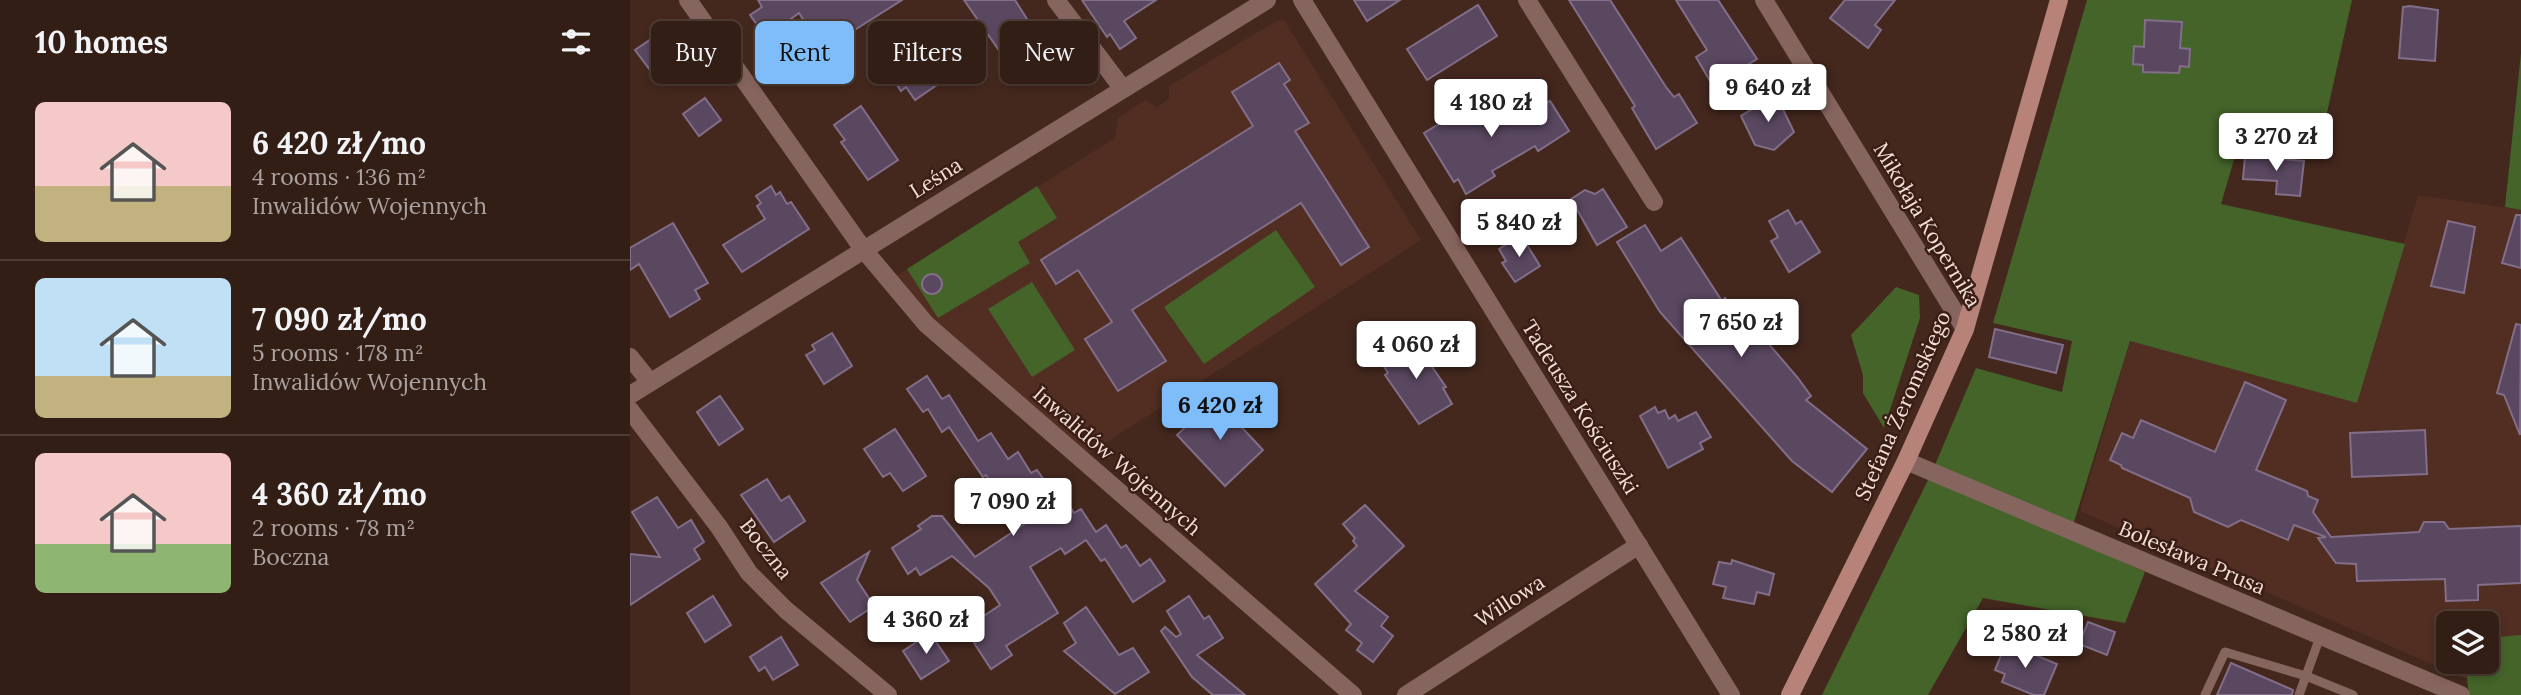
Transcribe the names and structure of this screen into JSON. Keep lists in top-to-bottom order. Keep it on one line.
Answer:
{"streets":{"main road":["Stefana Żeromskiego"],"street":["Leśna","Mikołaja Kopernika","Tadeusza Kościuszki","Inwalidów Wojennych","Boczna","Bolesława Prusa","Willowa"]},"crossings":[["Leśna","Inwalidów Wojennych"],["Mikołaja Kopernika","Stefana Żeromskiego"],["Stefana Żeromskiego","Bolesława Prusa"],["Tadeusza Kościuszki","Willowa"]],"page":{"heading":"10 homes","chip":["Buy","Rent","Filters","New"],"price":["9 640 zł","4 180 zł","3 270 zł","5 840 zł","7 650 zł","4 060 zł","6 420 zł","7 090 zł","4 360 zł","2 580 zł"],"list":[{"name":"6 420 zł/mo","note":"4 rooms · 136 m² · Inwalidów Wojennych"},{"name":"7 090 zł/mo","note":"5 rooms · 178 m² · Inwalidów Wojennych"},{"name":"4 360 zł/mo","note":"2 rooms · 78 m² · Boczna"}]}}
